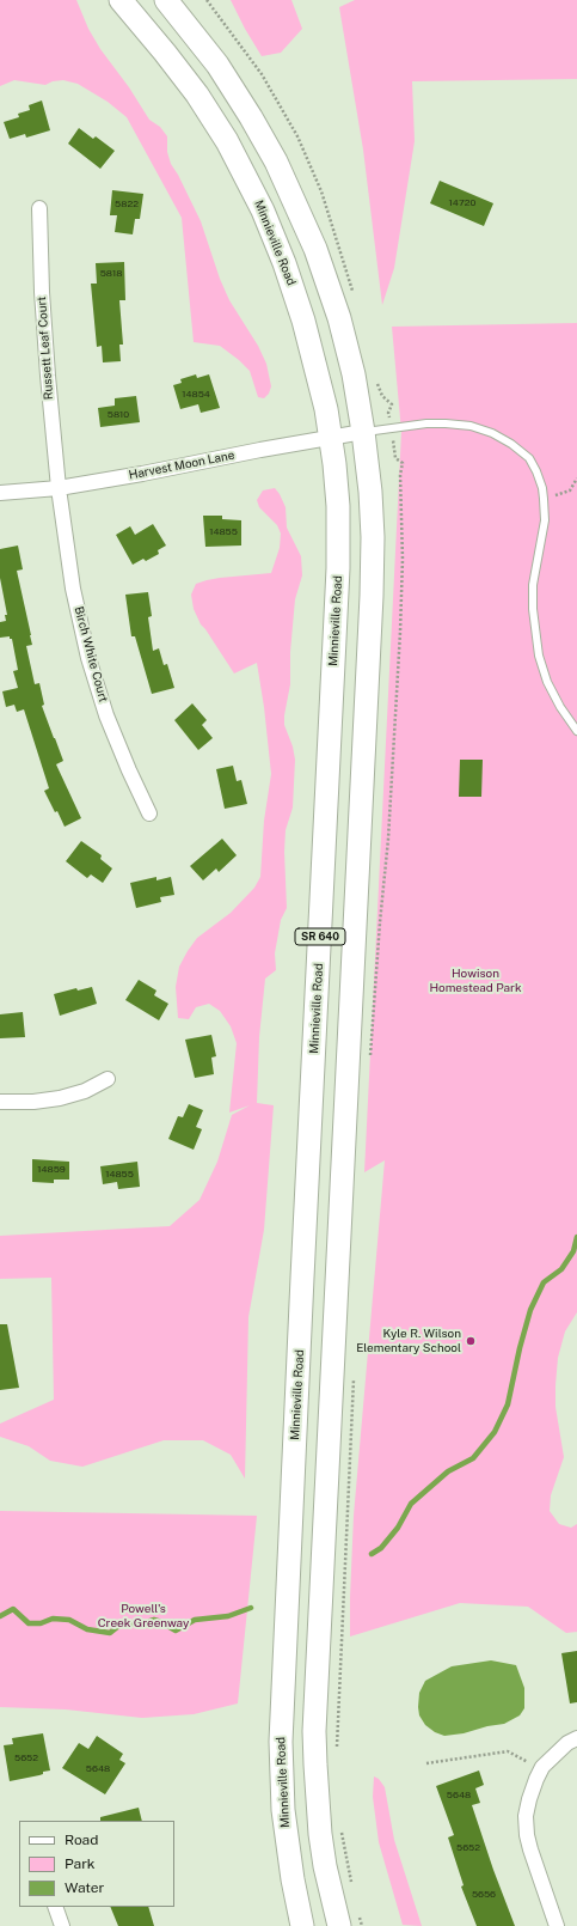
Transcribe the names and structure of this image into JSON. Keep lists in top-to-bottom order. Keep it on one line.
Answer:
{"streets":{"main road":["Minnieville Road","SR 640"],"street":["Russett Leaf Court","Harvest Moon Lane","Birch White Court"]},"crossings":[["Minnieville Road","Harvest Moon Lane"],["Russett Leaf Court","Harvest Moon Lane"],["Russett Leaf Court","Birch White Court"],["Harvest Moon Lane","Birch White Court"],["Harvest Moon Lane","SR 640"]],"parks":["Howison Homestead Park","Powell's Creek Greenway"],"places":["Kyle R. Wilson Elementary School"],"house_numbers":["14720","5822","5818","14854","5810","14855","14859","14855","5652","5648","5648","5652","5656"],"legend":["Road","Park","Water"]}
